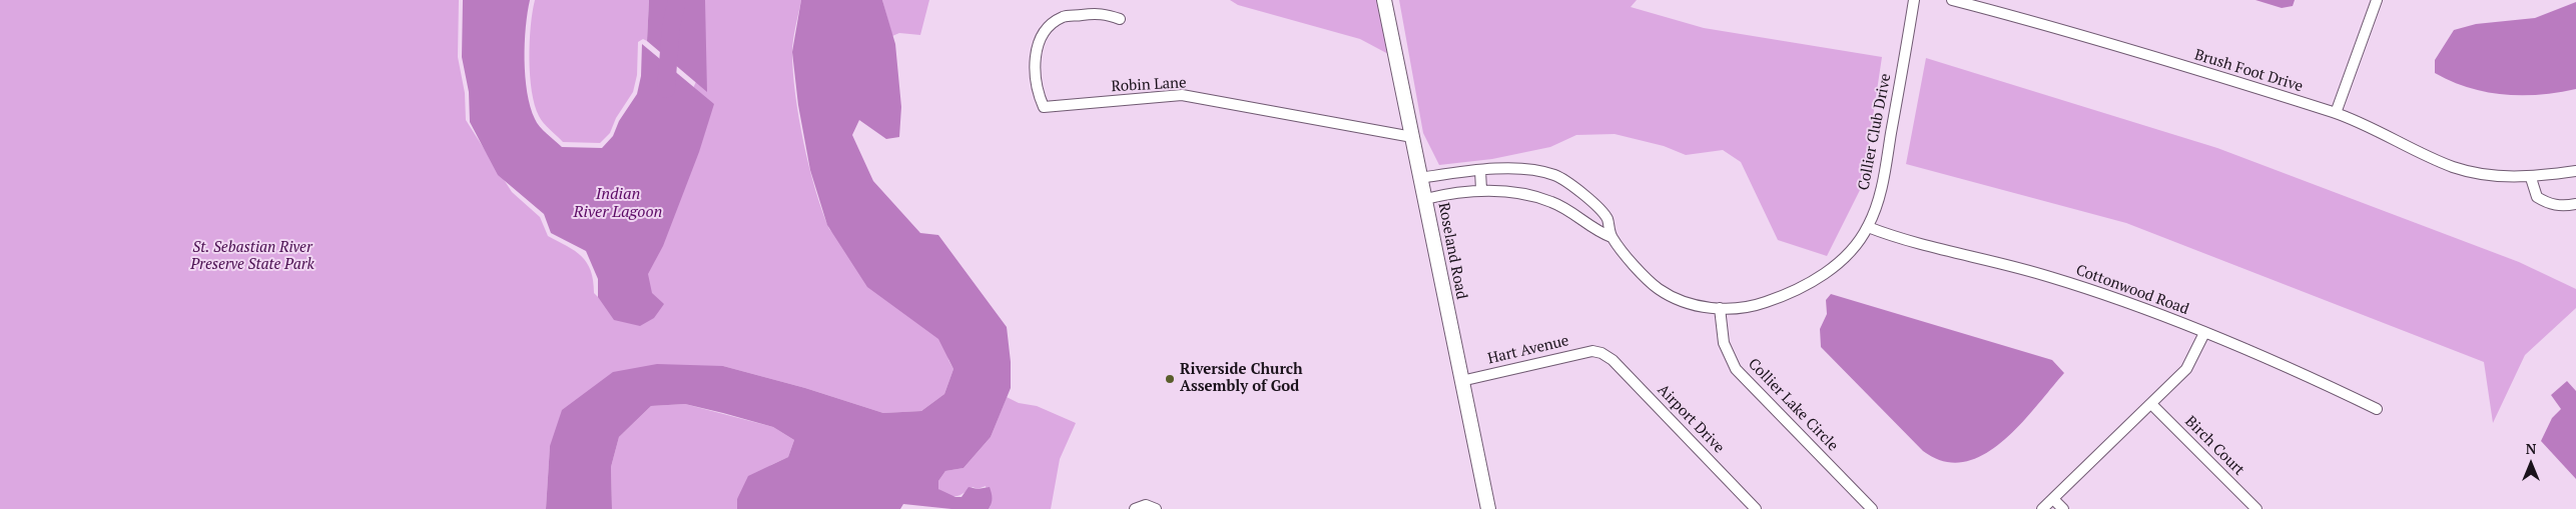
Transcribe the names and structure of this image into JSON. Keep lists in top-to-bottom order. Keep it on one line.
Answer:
{"streets":{"main road":["Roseland Road"],"street":["Brush Foot Drive","Robin Lane","Collier Club Drive","Cottonwood Road","Hart Avenue","Collier Lake Circle","Airport Drive","Birch Court"]},"crossings":[["Robin Lane","Roseland Road"],["Collier Club Drive","Roseland Road"],["Collier Club Drive","Cottonwood Road"],["Collier Club Drive","Collier Lake Circle"],["Roseland Road","Hart Avenue"],["Hart Avenue","Airport Drive"]],"water":["Indian River Lagoon"],"parks":["St. Sebastian River Preserve State Park"],"places":["Riverside Church Assembly of God"],"north":"top"}
